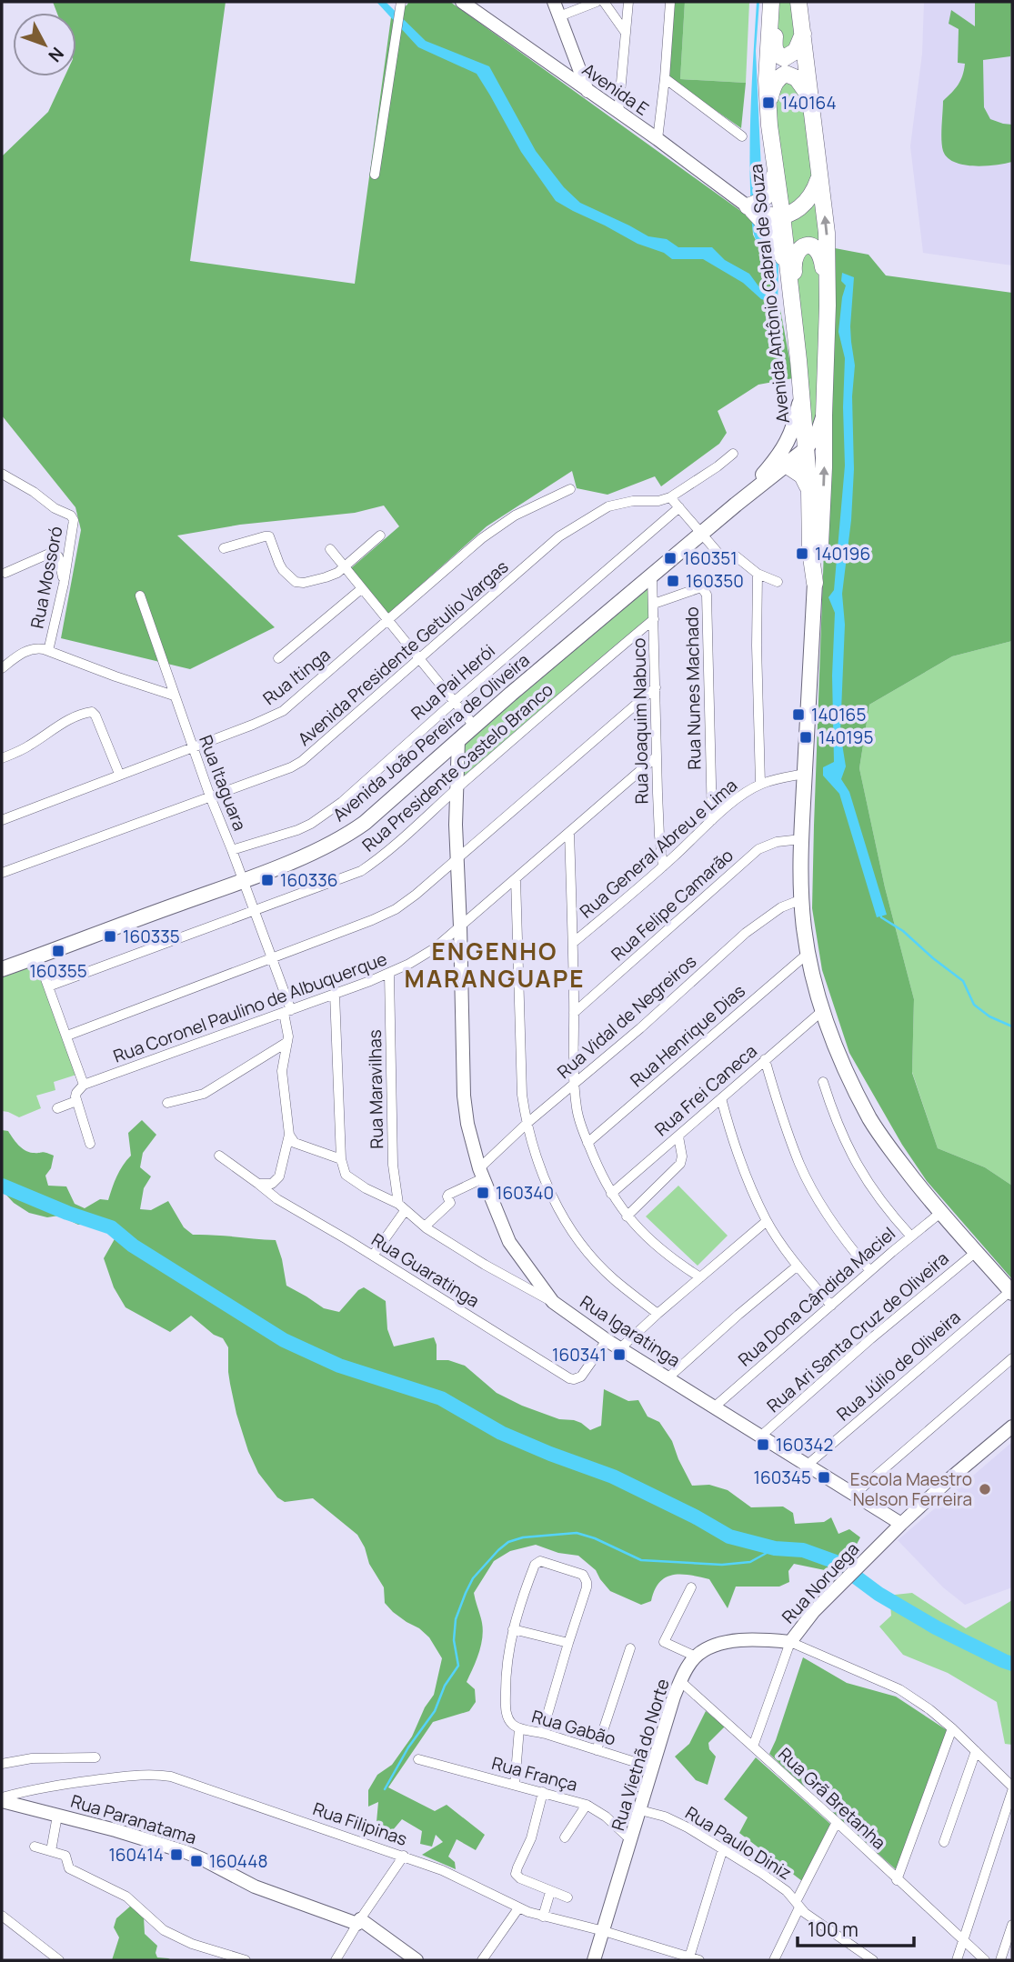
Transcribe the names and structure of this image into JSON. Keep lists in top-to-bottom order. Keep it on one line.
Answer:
{"streets":{"highway":["Avenida Antônio Cabral de Souza"],"main road":["Avenida João Pereira de Oliveira"],"street":["Avenida E","Rua Mossoró","Avenida Presidente Getulio Vargas","Rua Itinga","Rua Pai Herói","Rua Nunes Machado","Rua Joaquim Nabuco","Rua Presidente Castelo Branco","Rua Itaguara","Rua General Abreu e Lima","Rua Felipe Camarão","Rua Coronel Paulino de Albuquerque","Rua Vidal de Negreiros","Rua Henrique Dias","Rua Maravilhas","Rua Frei Caneca","Rua Guaratinga","Rua Dona Cândida Maciel","Rua Igaratinga","Rua Ari Santa Cruz de Oliveira","Rua Júlio de Oliveira","Rua Noruega","Rua Gabão","Rua Vietnã do Norte","Rua França","Rua Grã Bretanha","Rua Paranatama","Rua Filipinas","Rua Paulo Diniz"]},"crossings":[["Avenida Antônio Cabral de Souza","Avenida João Pereira de Oliveira"],["Avenida Antônio Cabral de Souza","Rua General Abreu e Lima"],["Avenida Antônio Cabral de Souza","Rua Felipe Camarão"],["Avenida Antônio Cabral de Souza","Rua Vidal de Negreiros"],["Avenida Antônio Cabral de Souza","Rua Henrique Dias"],["Avenida Antônio Cabral de Souza","Rua Frei Caneca"],["Avenida Antônio Cabral de Souza","Rua Dona Cândida Maciel"],["Avenida Antônio Cabral de Souza","Rua Ari Santa Cruz de Oliveira"],["Avenida Antônio Cabral de Souza","Rua Júlio de Oliveira"],["Avenida Presidente Getulio Vargas","Rua Itaguara"],["Rua Itinga","Rua Itaguara"],["Rua Pai Herói","Rua Itaguara"],["Rua Nunes Machado","Rua Joaquim Nabuco"],["Rua Nunes Machado","Rua General Abreu e Lima"],["Rua Joaquim Nabuco","Avenida João Pereira de Oliveira"],["Rua Joaquim Nabuco","Rua Presidente Castelo Branco"],["Rua Joaquim Nabuco","Rua General Abreu e Lima"],["Rua Joaquim Nabuco","Rua Coronel Paulino de Albuquerque"],["Avenida João Pereira de Oliveira","Rua Itaguara"],["Rua Presidente Castelo Branco","Rua Itaguara"],["Rua Itaguara","Rua Coronel Paulino de Albuquerque"],["Rua Itaguara","Rua Guaratinga"],["Rua Itaguara","Rua Igaratinga"],["Rua Coronel Paulino de Albuquerque","Rua Maravilhas"],["Rua Vidal de Negreiros","Rua Igaratinga"],["Rua Maravilhas","Rua Igaratinga"],["Rua Guaratinga","Rua Igaratinga"],["Rua Dona Cândida Maciel","Rua Igaratinga"],["Rua Igaratinga","Rua Ari Santa Cruz de Oliveira"],["Rua Igaratinga","Rua Júlio de Oliveira"],["Rua Igaratinga","Rua Noruega"],["Rua Noruega","Rua Grã Bretanha"],["Rua Gabão","Rua Vietnã do Norte"],["Rua Vietnã do Norte","Rua França"],["Rua Vietnã do Norte","Rua Grã Bretanha"],["Rua Vietnã do Norte","Rua Filipinas"],["Rua Vietnã do Norte","Rua Paulo Diniz"],["Rua Paranatama","Rua Filipinas"]],"districts":["ENGENHO MARANGUAPE"],"places":{"transit":["140164","140196","160351","160350","140165","140195","160336","160335","160355","160340","160341","160342","160345","160414","160448"],"other":["Escola Maestro Nelson Ferreira"]},"scale_bar":"100 m","north":"bottom right"}
